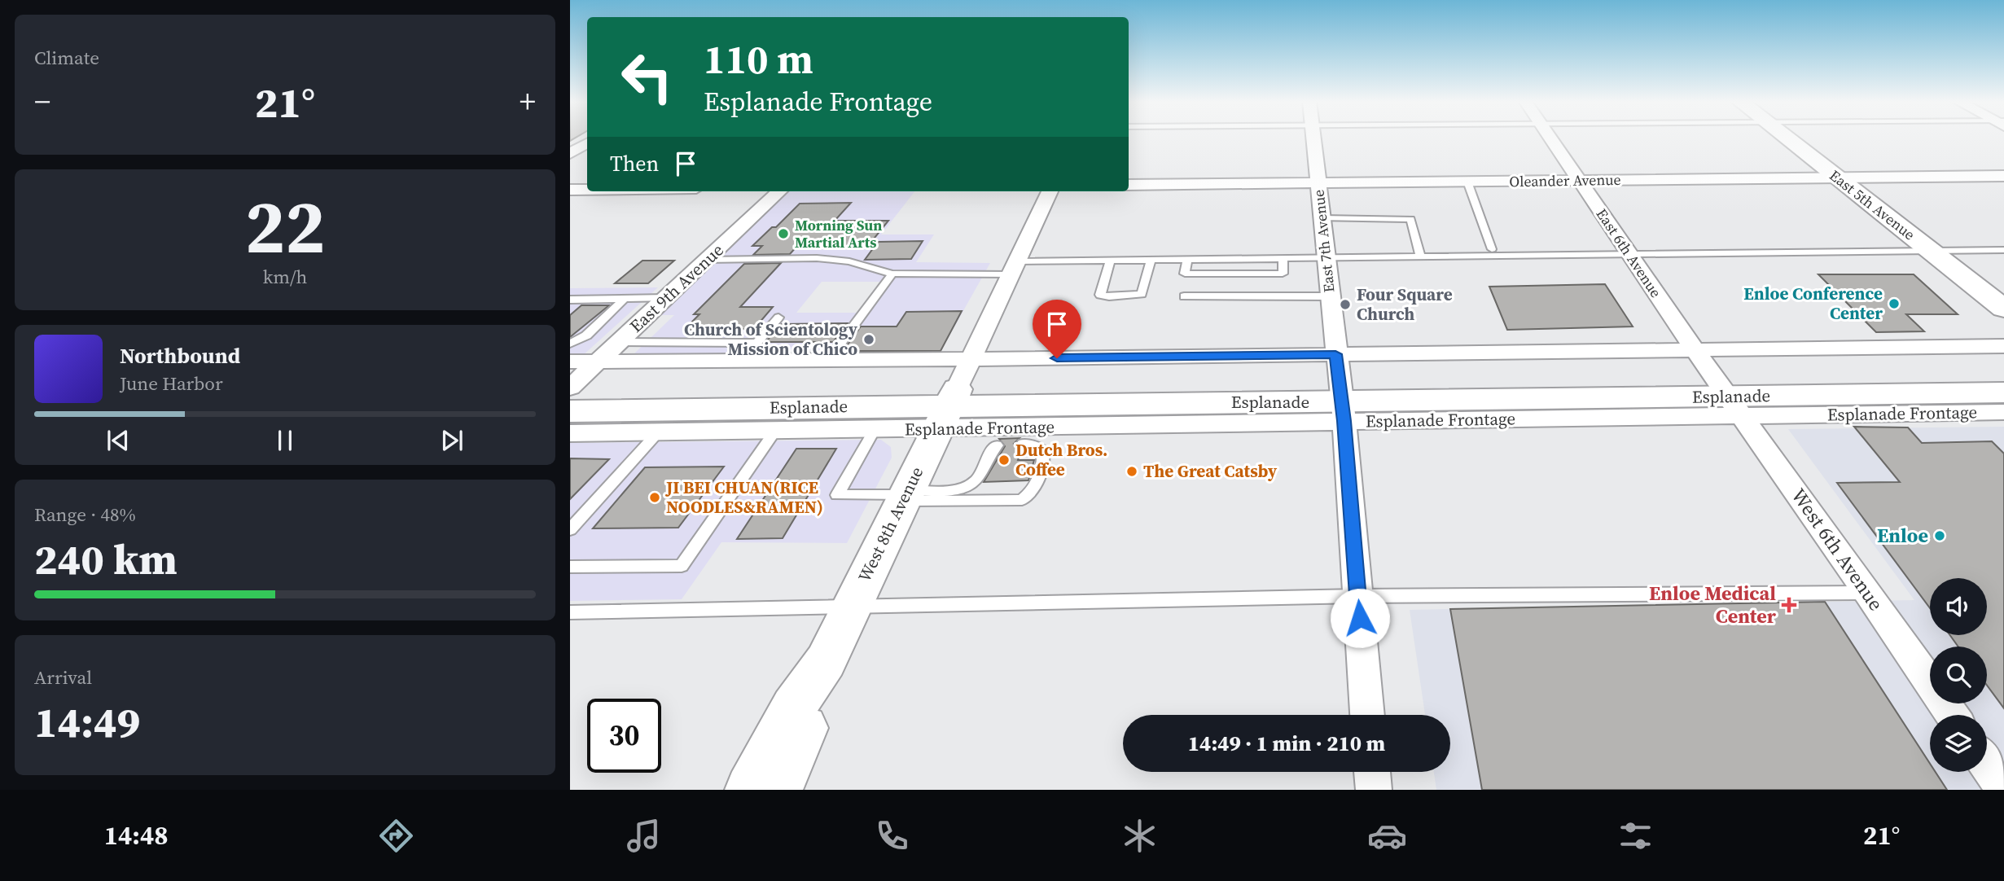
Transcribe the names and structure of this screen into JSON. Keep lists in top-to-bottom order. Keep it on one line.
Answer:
{"streets":{"main road":["East 5th Avenue","Esplanade","West 8th Avenue"],"street":["Oleander Avenue","East 7th Avenue","East 6th Avenue","East 9th Avenue","Esplanade Frontage","West 6th Avenue"]},"crossings":[["Oleander Avenue","East 5th Avenue"],["Oleander Avenue","East 7th Avenue"],["Oleander Avenue","East 6th Avenue"],["East 7th Avenue","Esplanade"],["East 6th Avenue","Esplanade"],["East 6th Avenue","Esplanade Frontage"],["East 6th Avenue","West 6th Avenue"],["East 9th Avenue","Esplanade"],["Esplanade","Esplanade Frontage"],["Esplanade","West 8th Avenue"],["Esplanade","West 6th Avenue"],["Esplanade Frontage","West 8th Avenue"],["Esplanade Frontage","West 6th Avenue"]],"places":{"other":["Morning Sun Martial Arts","Enloe Conference Center","Four Square Church","Church of Scientology Mission of Chico","Dutch Bros. Coffee","The Great Catsby","JI BEI CHUAN(RICE NOODLES&RAMEN)","Enloe"],"health":["Enloe Medical Center"]},"page":{"tile":["Climate",["22","km/h"],["Range · 48%","240 km"],["Arrival","14:49"]],"turn":["110 m","Esplanade Frontage"],"heat":["−","21°","+"],"then":"Then","song":["Northbound","June Harbor"],"limit":"30","trip":"14:49 · 1 min · 210 m","tabs":["14:48","21°"]}}
